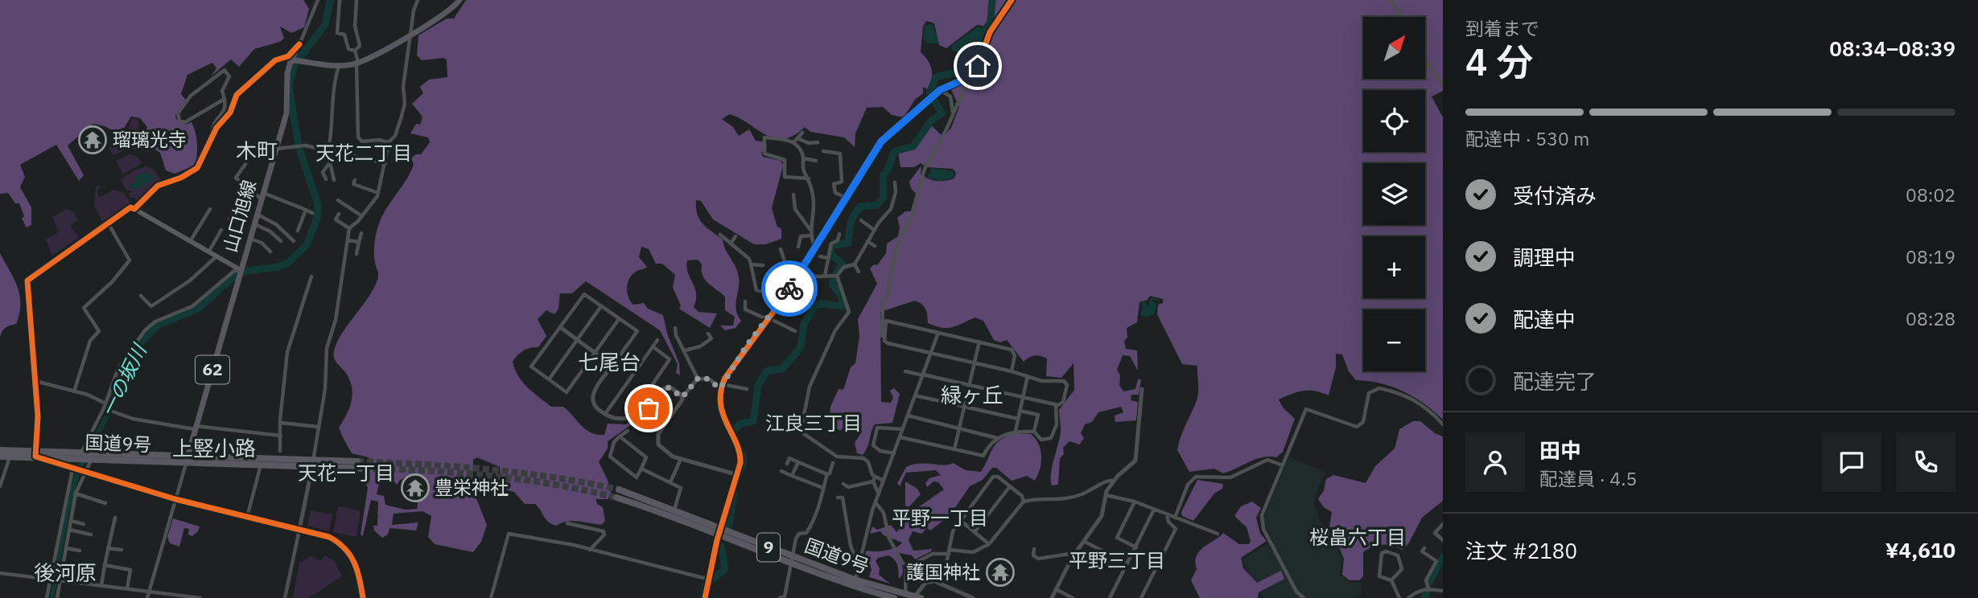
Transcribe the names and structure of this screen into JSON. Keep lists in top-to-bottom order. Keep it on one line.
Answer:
{"streets":{"highway":["国道9号","9"],"main road":["山口旭線","62"]},"crossings":[["山口旭線","国道9号"]],"districts":["木町","天花二丁目","七尾台","緑ヶ丘","江良三丁目","上竪小路","天花一丁目","平野一丁目","桜畠六丁目","平野三丁目","後河原"],"water":["一の坂川"],"places":{"temple":["瑠璃光寺","豊栄神社","護国神社"]},"north":"top right","page":{"heading":["4 分","到着まで","08:34–08:39"],"panel":["田中","配達員 · 4.5","注文 #2180","¥4,610"],"map_buttons":["+","−"],"bar":"配達中 · 530 m","list":[["受付済み","08:02"],["調理中","08:19"],["配達中","08:28"],"配達完了"]}}
